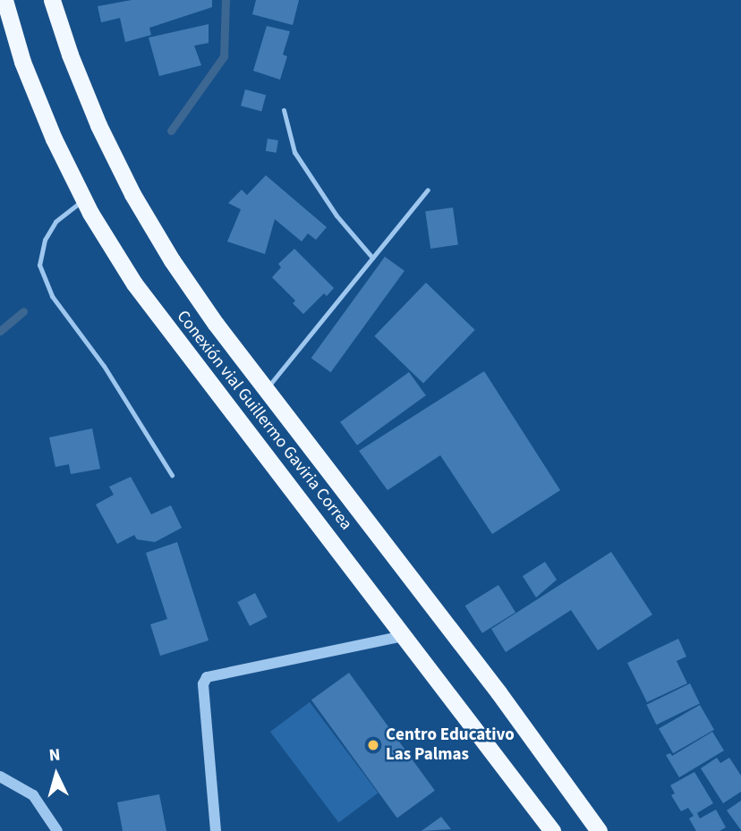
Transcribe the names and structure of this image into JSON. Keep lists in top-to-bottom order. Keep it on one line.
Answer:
{"streets":{"highway":["Conexión vial Guillermo Gaviria Correa"]},"places":["Centro Educativo Las Palmas"],"north":"top"}
